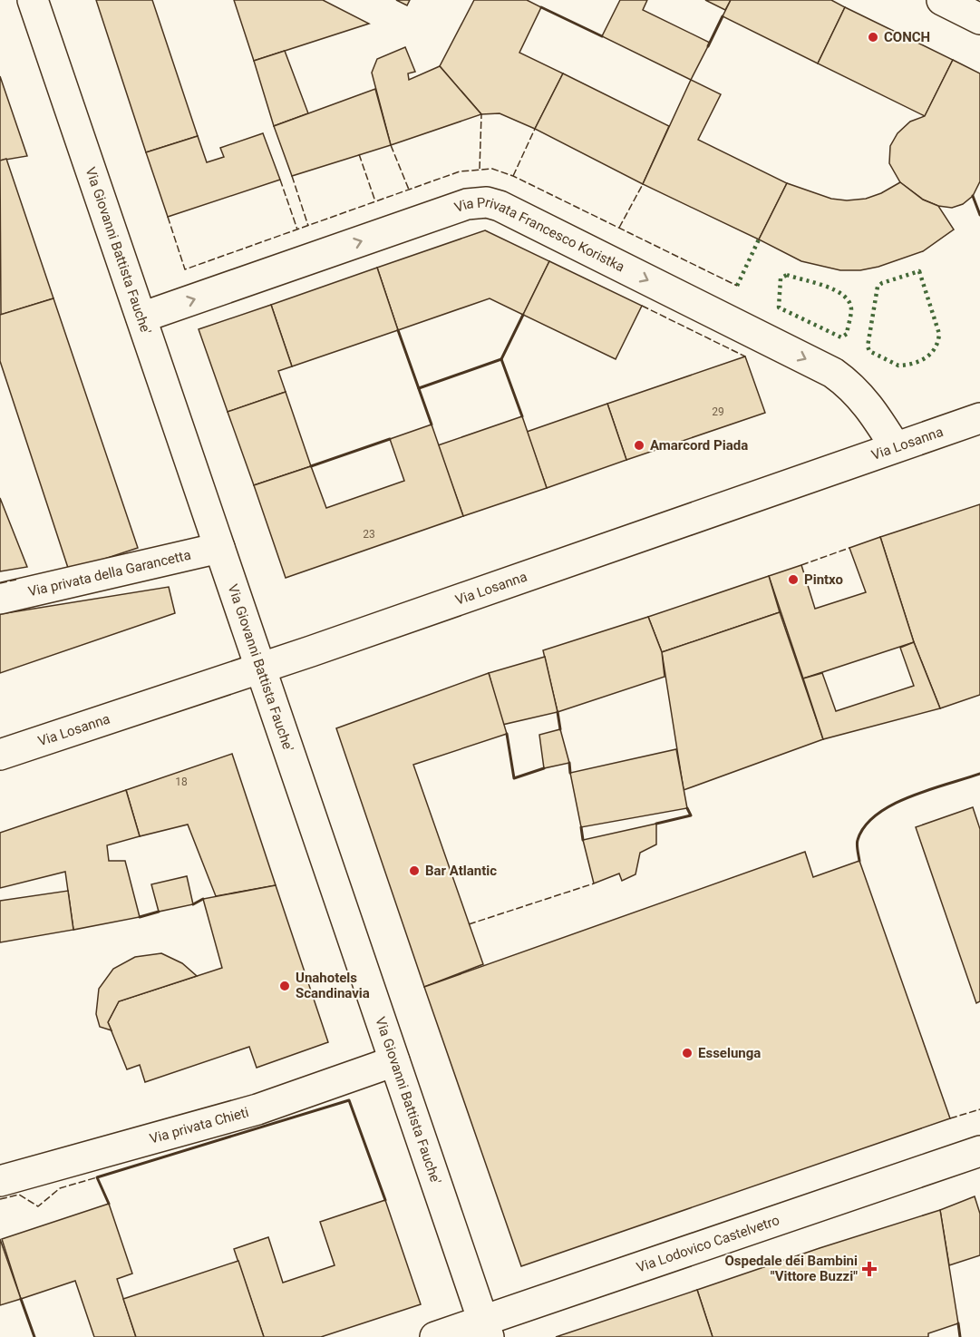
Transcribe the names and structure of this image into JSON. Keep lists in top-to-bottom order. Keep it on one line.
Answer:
{"streets":{"street":["Via Privata Francesco Koristka","Via Giovanni Battista Fauche'","Via Losanna","Via privata della Garancetta","Via privata Chieti","Via Lodovico Castelvetro"]},"crossings":[["Via Privata Francesco Koristka","Via Giovanni Battista Fauche'"],["Via Privata Francesco Koristka","Via Losanna"],["Via Giovanni Battista Fauche'","Via Losanna"],["Via Giovanni Battista Fauche'","Via privata della Garancetta"],["Via Giovanni Battista Fauche'","Via privata Chieti"],["Via Giovanni Battista Fauche'","Via Lodovico Castelvetro"]],"one_way":["Via Privata Francesco Koristka"],"places":{"other":["CONCH","Amarcord Piada","Pintxo","Bar Atlantic","Unahotels Scandinavia","Esselunga"],"health":["Ospedale dei Bambini \"Vittore Buzzi\""]},"house_numbers":["29","23","18"]}
